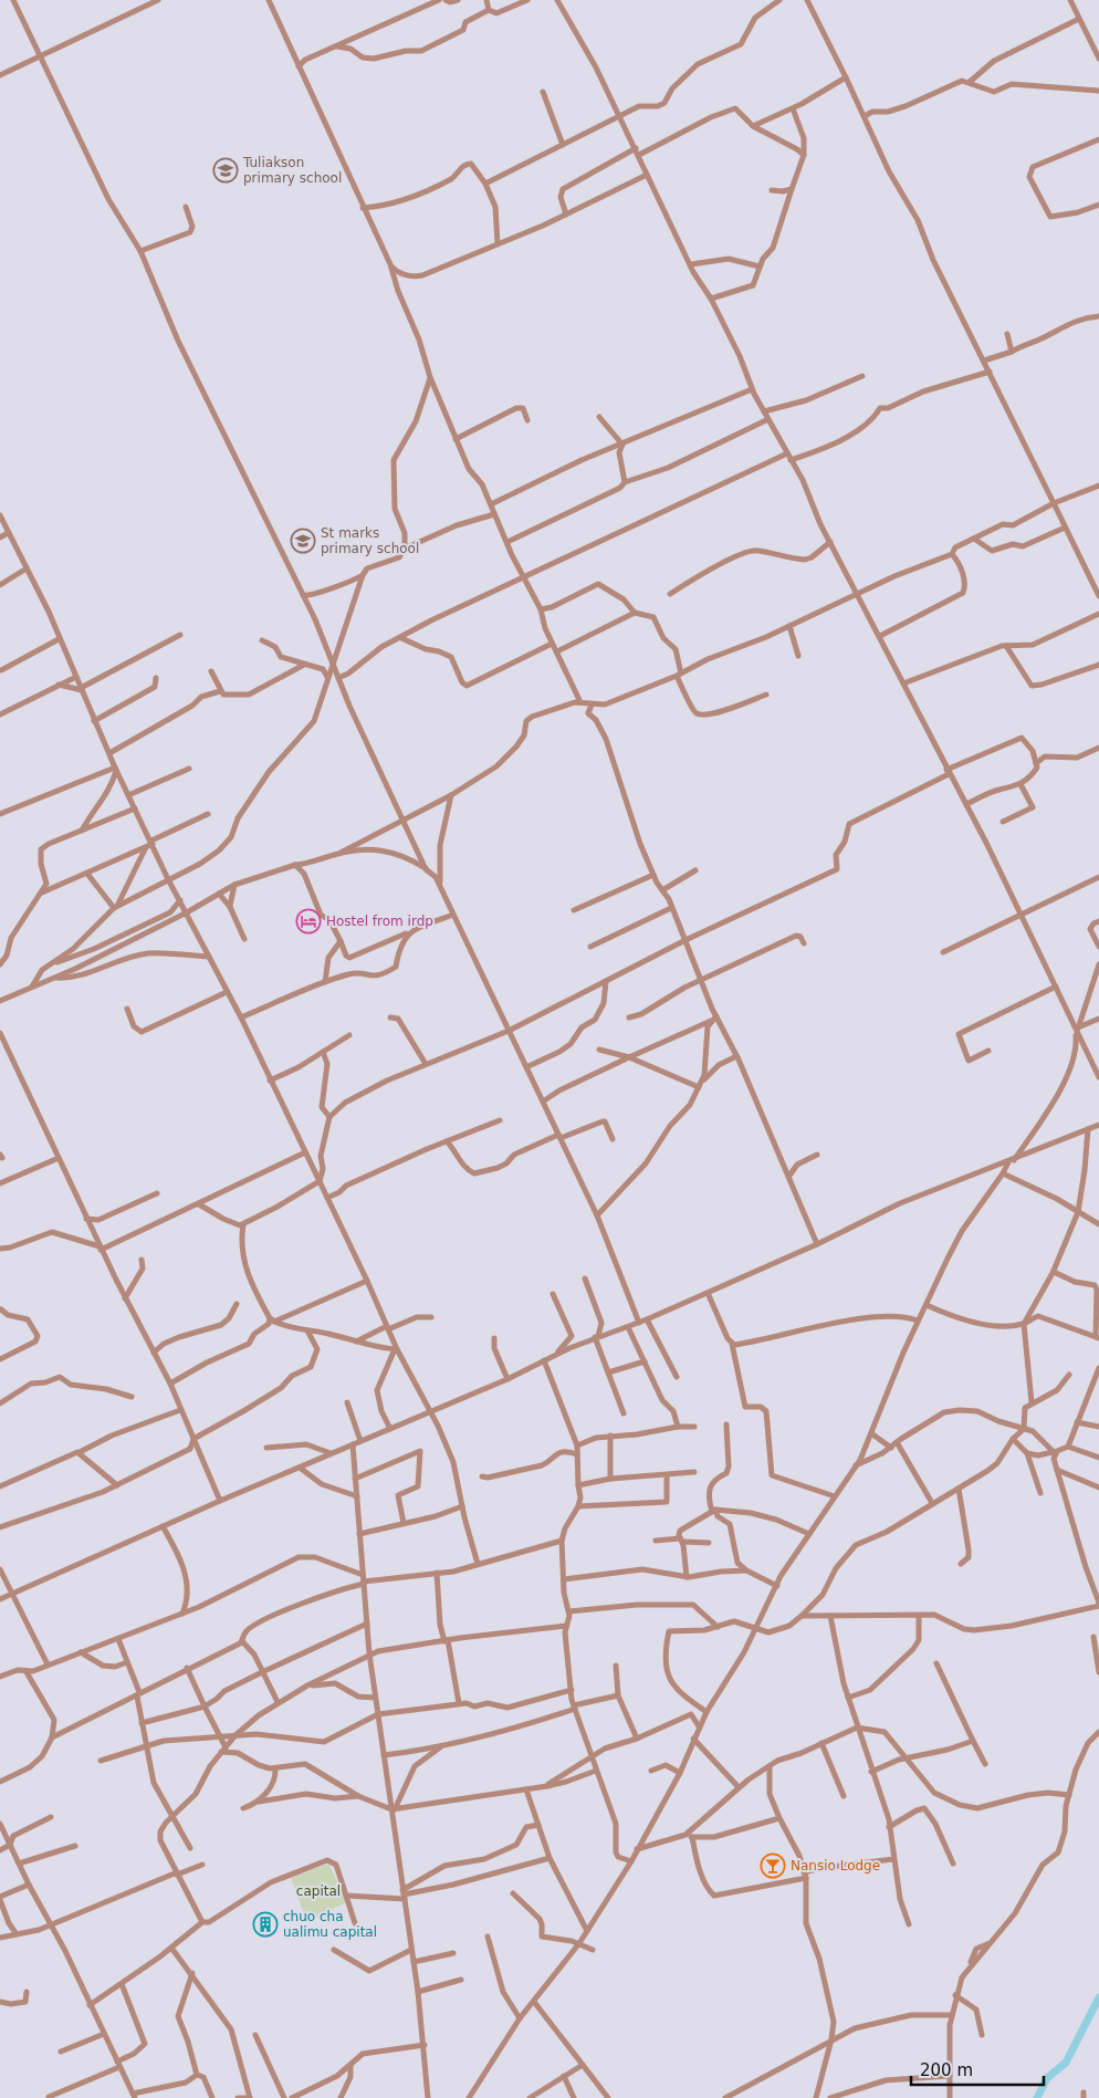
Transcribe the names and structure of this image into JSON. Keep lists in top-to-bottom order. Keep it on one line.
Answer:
{"parks":["capital"],"places":{"school or university":["Tuliakson primary school","St marks primary school"],"hotel":["Hostel from irdp"],"bar":["Nansio Lodge"],"building":["chuo cha ualimu capital"]},"scale_bar":"200 m"}
